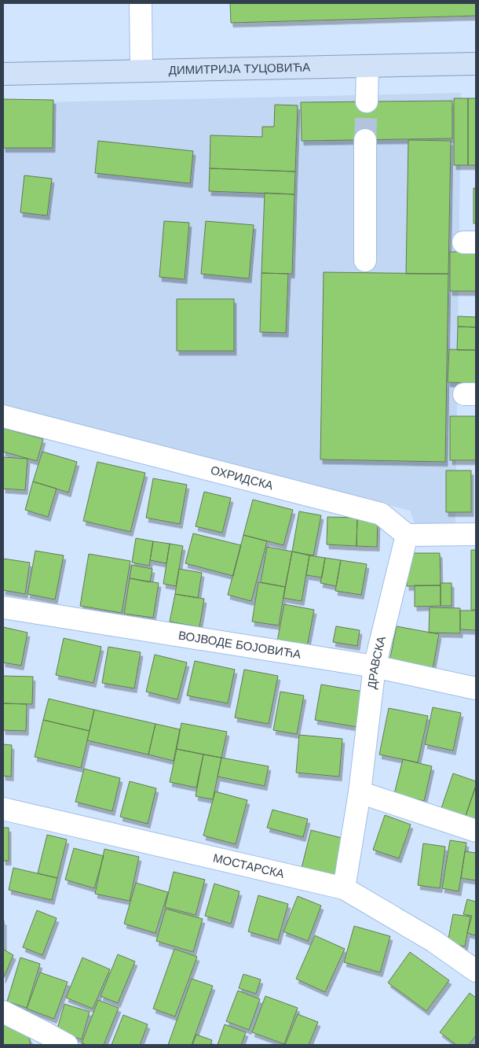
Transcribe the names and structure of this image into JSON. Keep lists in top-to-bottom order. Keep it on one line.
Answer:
{"streets":{"main road":["ДИМИТРИЈА ТУЦОВИЋА"],"street":["ОХРИДСКА","ВОЈВОДЕ БОЈОВИЋА","ДРАВСКА","МОСТАРСКА"]},"crossings":[["ОХРИДСКА","ДРАВСКА"],["ВОЈВОДЕ БОЈОВИЋА","ДРАВСКА"],["ДРАВСКА","МОСТАРСКА"]]}
